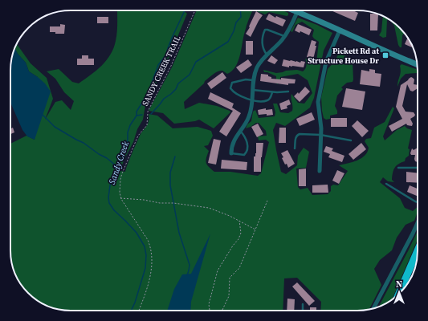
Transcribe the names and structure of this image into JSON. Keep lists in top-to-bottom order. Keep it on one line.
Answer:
{"streets":{"path":["SANDY CREEK TRAIL"]},"water":["Sandy Creek"],"places":{"transit":["Pickett Rd at Structure House Dr"]},"north":"top"}
